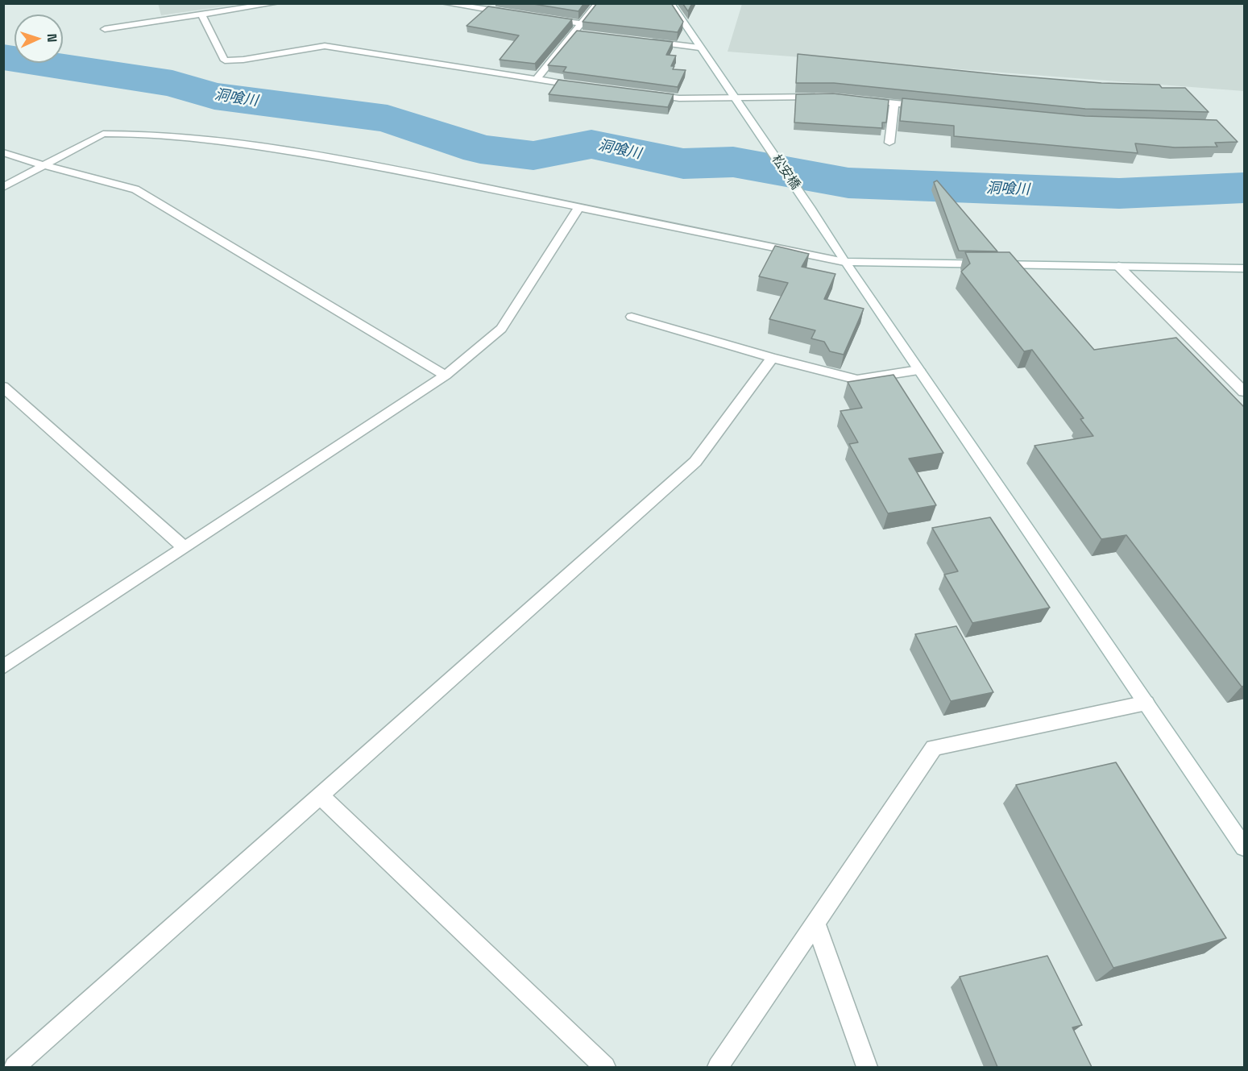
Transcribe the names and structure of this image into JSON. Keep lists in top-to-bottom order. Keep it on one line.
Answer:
{"streets":{"street":["松安橋"]},"water":["洞喰川"],"north":"right"}
